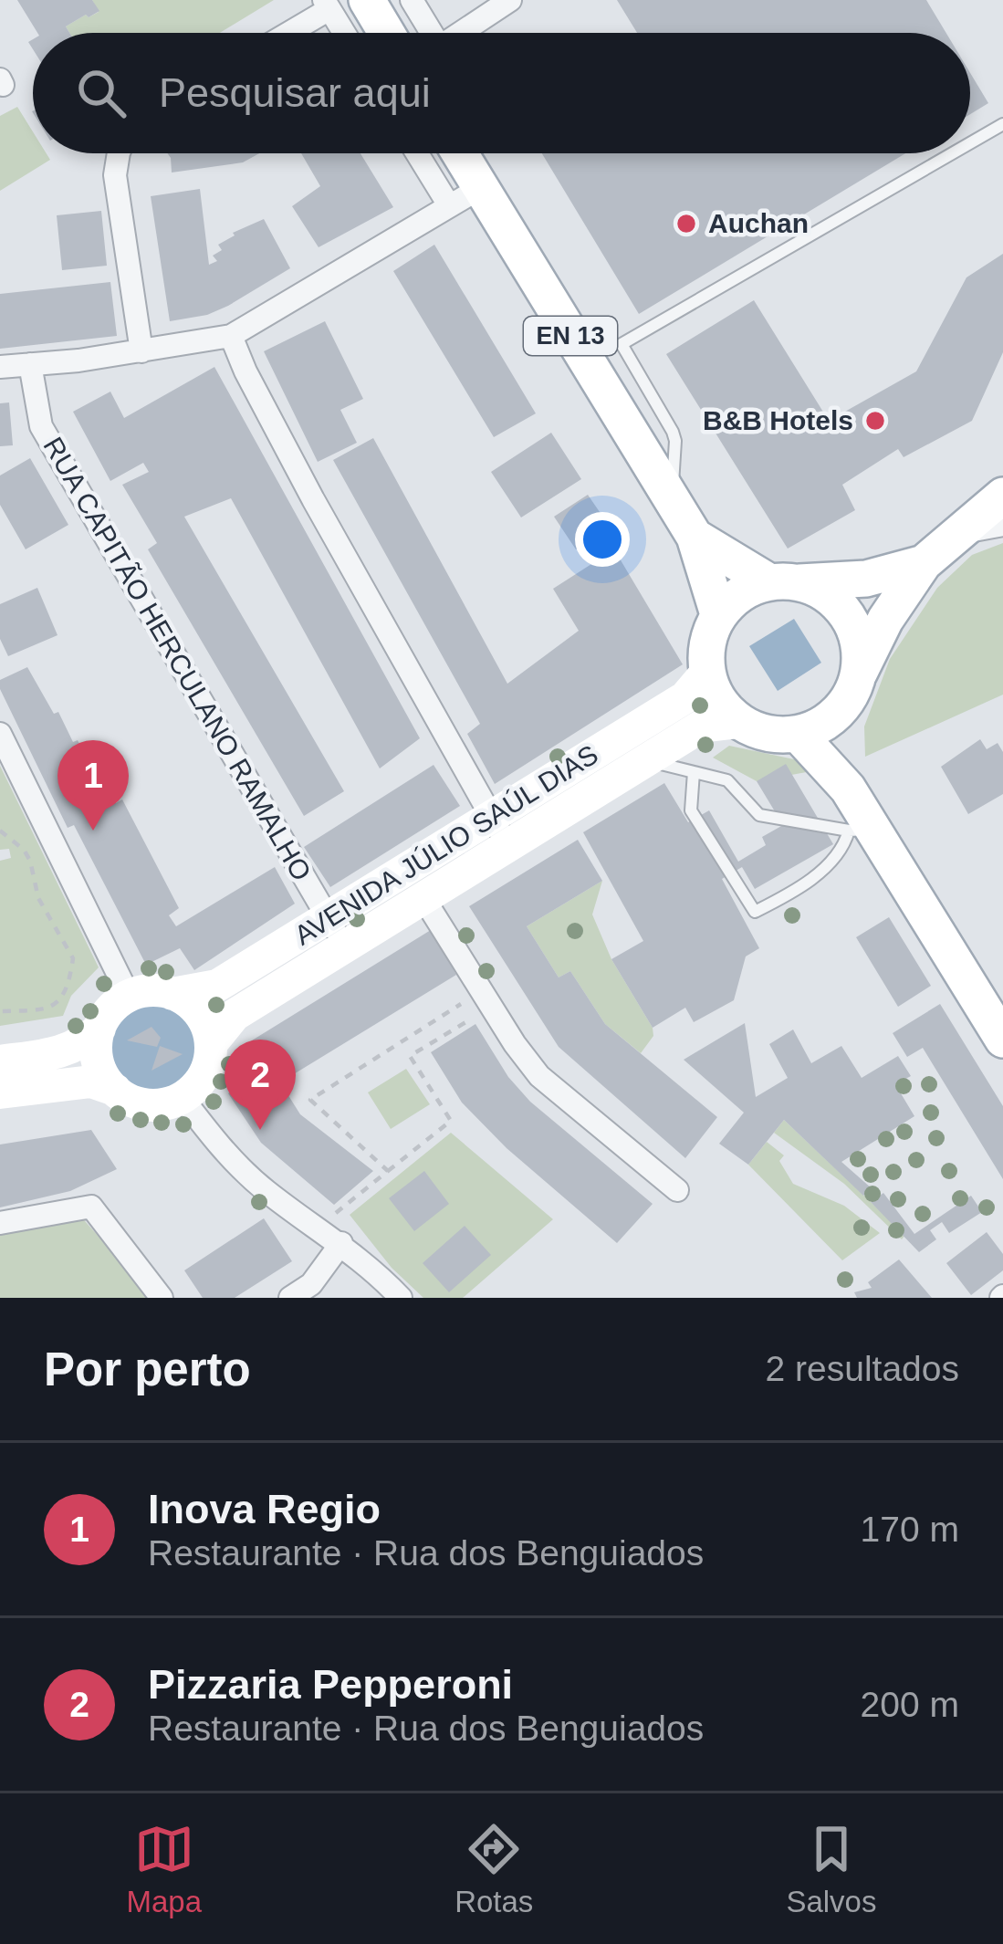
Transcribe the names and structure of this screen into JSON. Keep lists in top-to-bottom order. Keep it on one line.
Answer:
{"streets":{"main road":["EN 13","AVENIDA JÚLIO SAÚL DIAS"],"street":["RUA CAPITÃO HERCULANO RAMALHO"]},"crossings":[["EN 13","AVENIDA JÚLIO SAÚL DIAS"],["RUA CAPITÃO HERCULANO RAMALHO","AVENIDA JÚLIO SAÚL DIAS"]],"places":["Auchan","B&B Hotels"],"page":{"search":"Pesquisar aqui","pins":["1","2"],"heading":["Por perto","2 resultados"],"list":[{"mark":"1","name":"Inova Regio","note":"Restaurante · Rua dos Benguiados","value":"170 m"},{"mark":"2","name":"Pizzaria Pepperoni","note":"Restaurante · Rua dos Benguiados","value":"200 m"}],"nav":["Mapa","Rotas","Salvos"]}}
